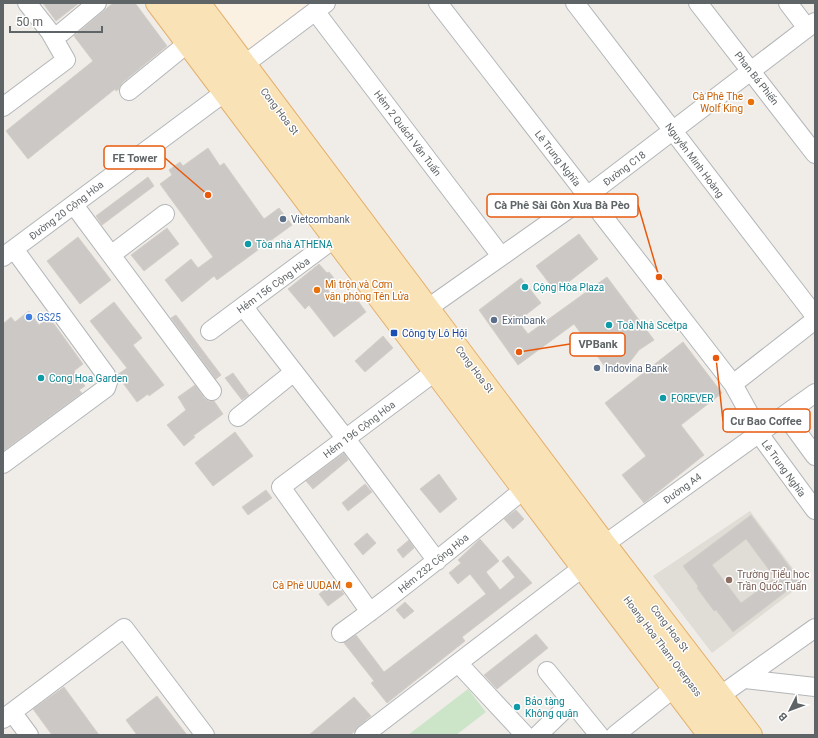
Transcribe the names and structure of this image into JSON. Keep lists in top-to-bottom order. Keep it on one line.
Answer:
{"streets":{"main road":["Cong Hoa St","Hoang Hoa Tham Overpass"],"street":["Phan Bá Phiến","Hẻm 2 Quách Văn Tuấn","Lê Trung Nghĩa","Nguyễn Minh Hoàng","Đường C18","Đường 20 Cộng Hòa","Hẻm 156 Cộng Hòa","Hẻm 196 Cộng Hòa","Đường A4","Hẻm 232 Cộng Hòa"]},"crossings":[["Phan Bá Phiến","Đường C18"],["Cong Hoa St","Đường C18"],["Cong Hoa St","Đường 20 Cộng Hòa"],["Cong Hoa St","Hẻm 156 Cộng Hòa"],["Cong Hoa St","Hẻm 196 Cộng Hòa"],["Cong Hoa St","Đường A4"],["Cong Hoa St","Hẻm 232 Cộng Hòa"],["Cong Hoa St","Hoang Hoa Tham Overpass"],["Hẻm 2 Quách Văn Tuấn","Đường C18"],["Lê Trung Nghĩa","Đường C18"],["Lê Trung Nghĩa","Đường A4"],["Nguyễn Minh Hoàng","Đường C18"],["Hẻm 196 Cộng Hòa","Hẻm 232 Cộng Hòa"],["Đường A4","Hoang Hoa Tham Overpass"]],"places":{"other":["Cà Phê The Wolf King","FE Tower","Vietcombank","Tòa nhà ATHENA","Cà Phê Sài Gòn Xưa Bà Pèo","Cộng Hòa Plaza","Mì trộn và Cơm văn phòng Tên Lửa","GS25","Eximbank","Toà Nhà Scetpa","VPBank","Cư Bao Coffee","Indovina Bank","Cong Hoa Garden","FOREVER","Trường Tiểu học Trần Quốc Tuấn","Cà Phê UUDAM","Bảo tàng Không quân"],"transit":["Công ty Lô Hội"]},"scale_bar":"50 m","north":"bottom left"}
